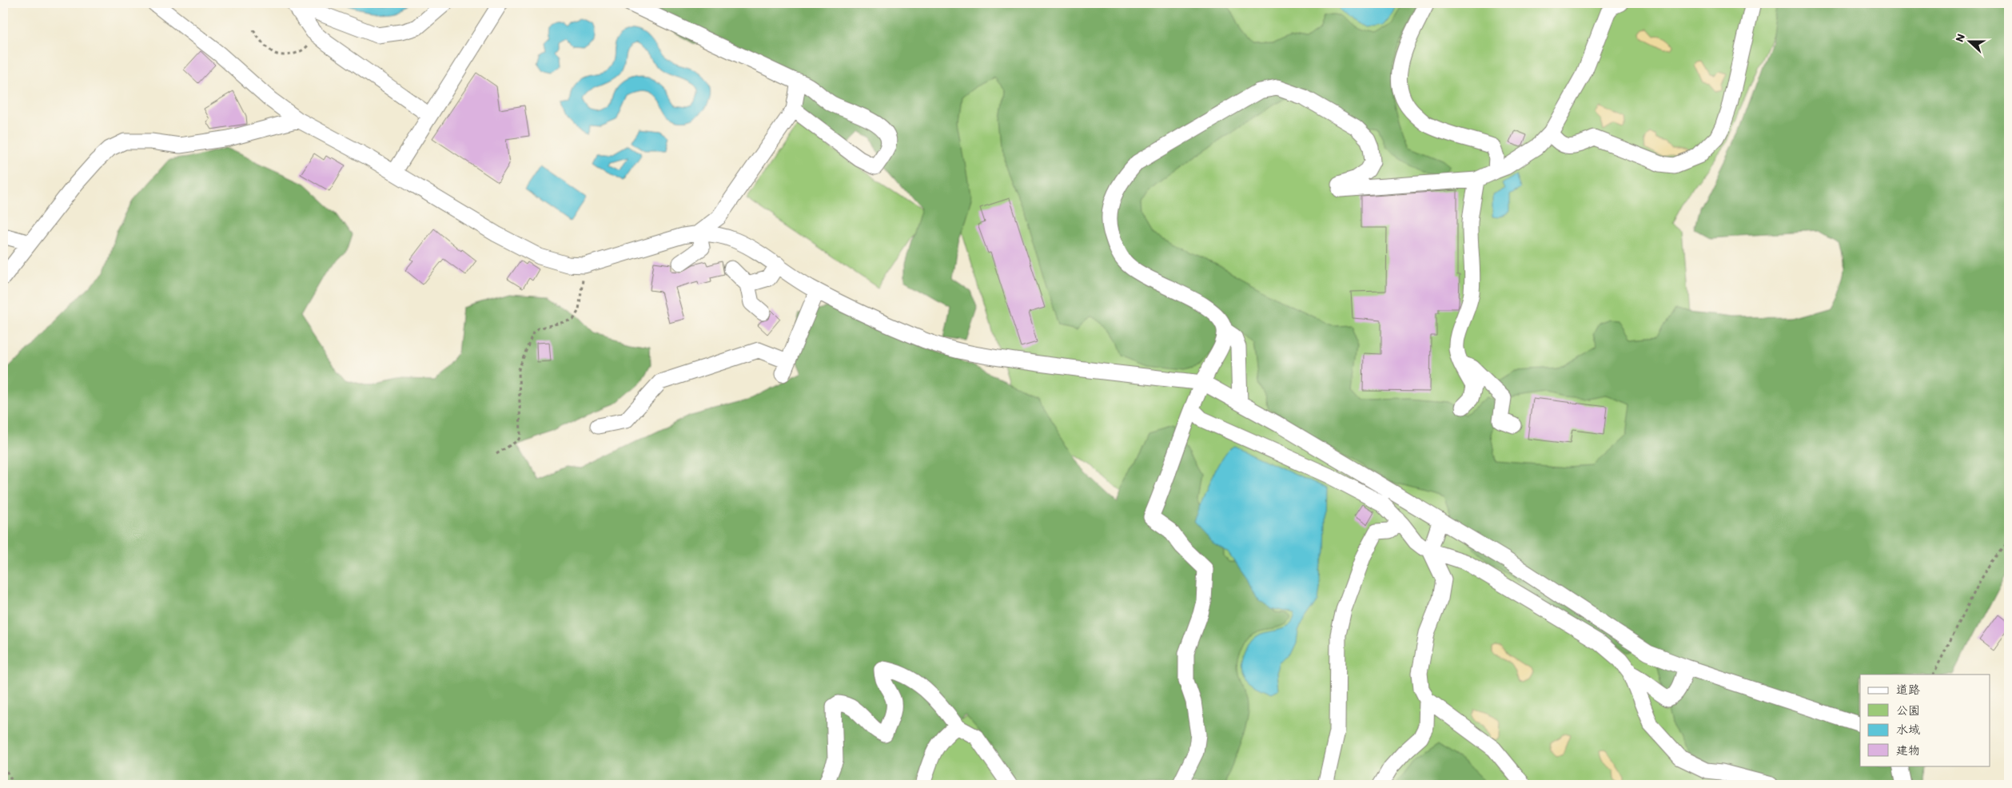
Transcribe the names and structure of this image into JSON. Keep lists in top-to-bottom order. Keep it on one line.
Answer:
{"legend":["道路","公園","水域","建物"],"north":"left"}
